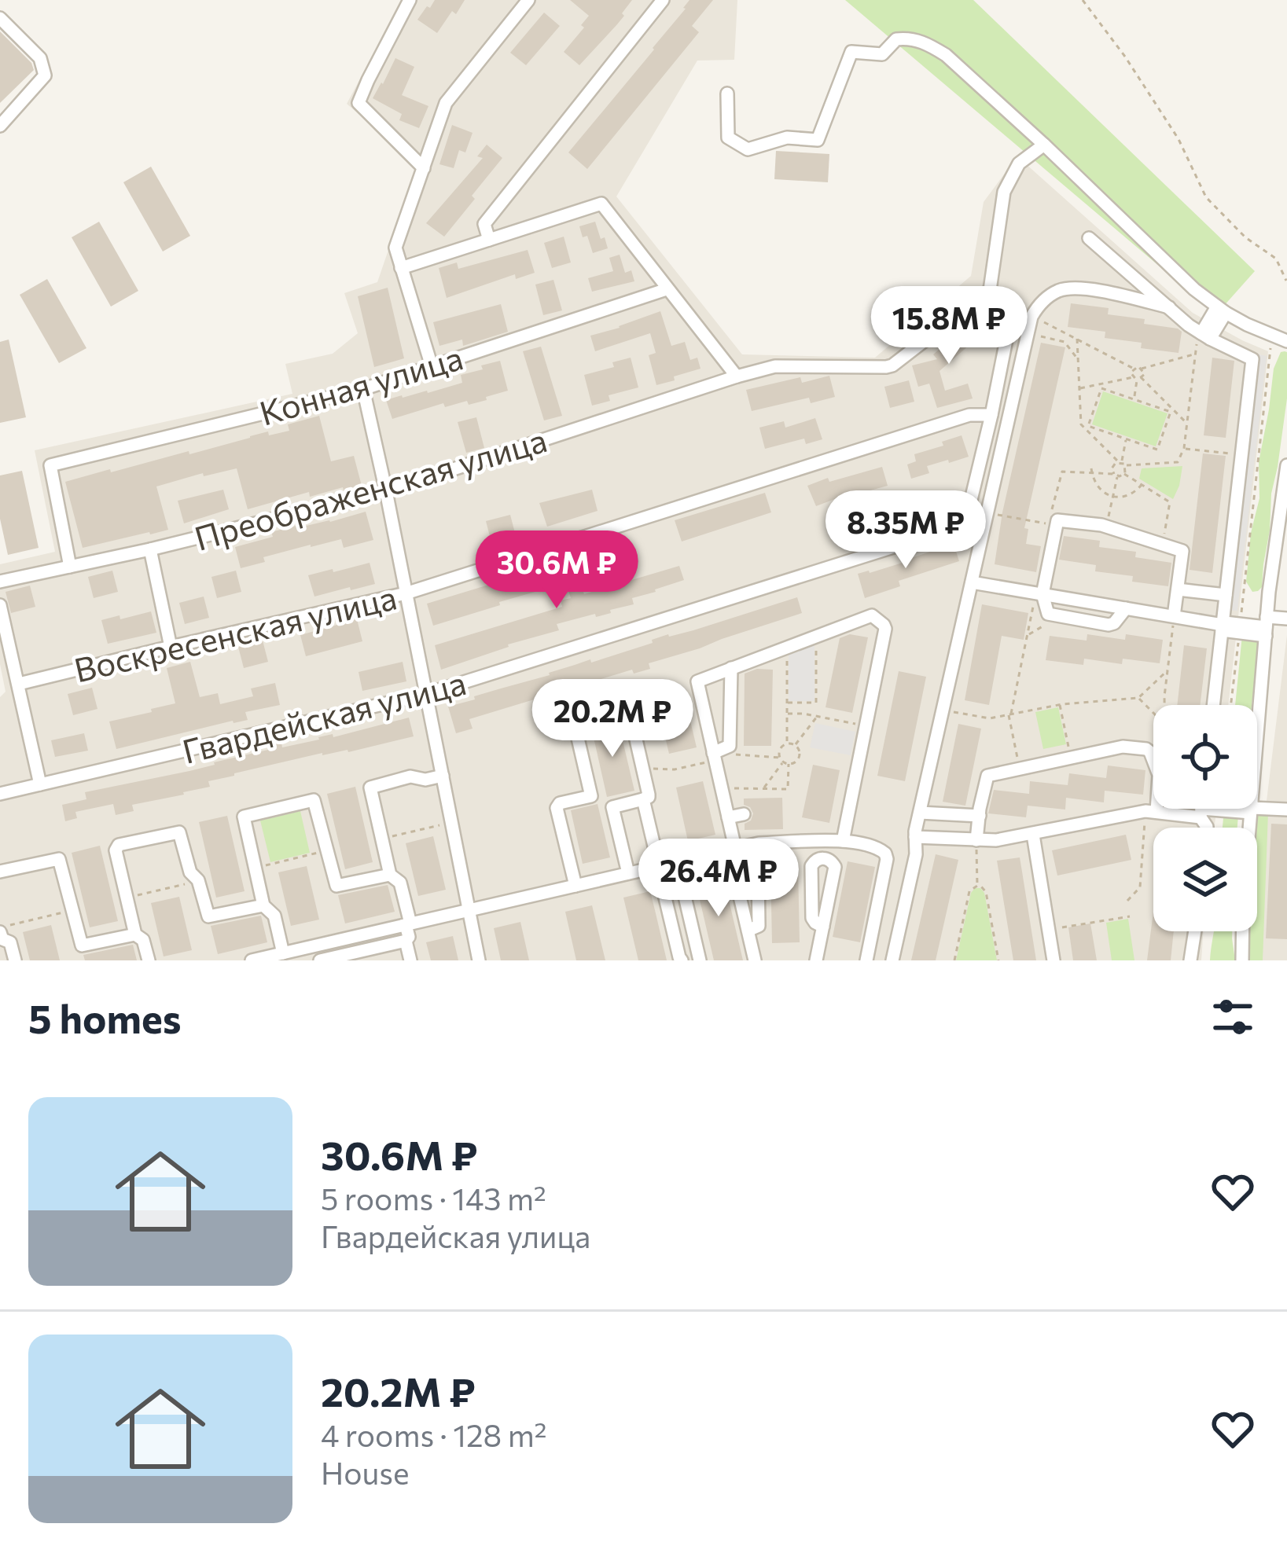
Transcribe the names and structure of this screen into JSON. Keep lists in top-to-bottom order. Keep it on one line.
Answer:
{"streets":{"street":["Конная улица","Преображенская улица","Воскресенская улица","Гвардейская улица"]},"crossings":[["Конная улица","Преображенская улица"],["Воскресенская улица","Гвардейская улица"]],"page":{"price":["15.8M ₽","8.35M ₽","30.6M ₽","20.2M ₽","26.4M ₽"],"heading":"5 homes","list":[{"name":"30.6M ₽","note":"5 rooms · 143 m² · Гвардейская улица"},{"name":"20.2M ₽","note":"4 rooms · 128 m² · House"}]}}
